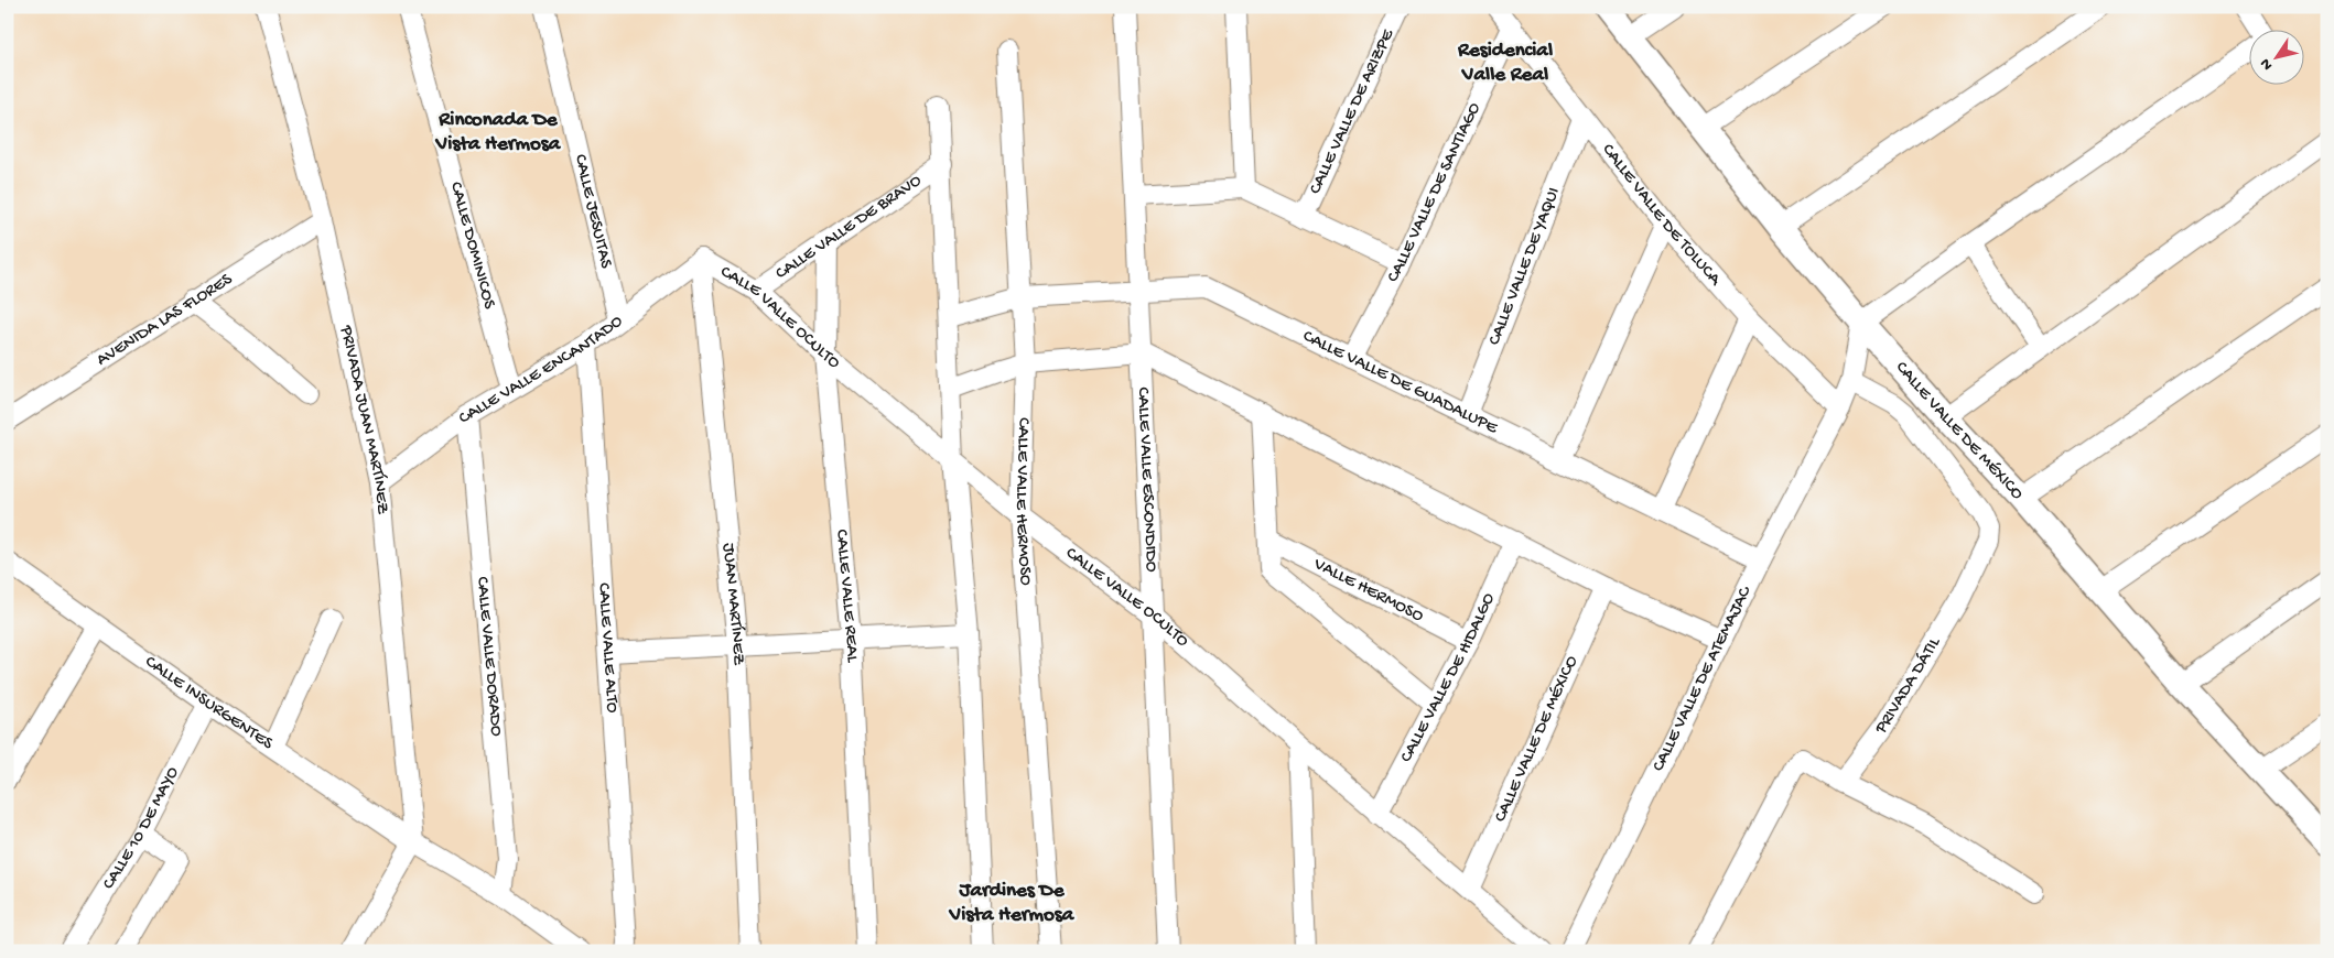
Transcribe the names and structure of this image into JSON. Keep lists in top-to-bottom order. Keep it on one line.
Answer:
{"streets":{"street":["CALLE VALLE DE ARIZPE","CALLE VALLE DE SANTIAGO","CALLE JESUITAS","CALLE VALLE DE TOLUCA","CALLE VALLE DE BRAVO","CALLE DOMINICOS","CALLE VALLE DE YAQUI","CALLE VALLE OCULTO","AVENIDA LAS FLORES","CALLE VALLE ENCANTADO","CALLE VALLE DE GUADALUPE","PRIVADA JUAN MARTÍNEZ","CALLE VALLE DE MÉXICO","CALLE VALLE ESCONDIDO","CALLE VALLE HERMOSO","VALLE HERMOSO","CALLE VALLE REAL","JUAN MARTÍNEZ","CALLE VALLE ALTO","CALLE VALLE DORADO","CALLE VALLE DE HIDALGO","CALLE VALLE DE ATEMAJAC","PRIVADA DÁTIL","CALLE INSURGENTES","CALLE 10 DE MAYO"]},"crossings":[["CALLE VALLE DE SANTIAGO","CALLE VALLE DE TOLUCA"],["CALLE VALLE DE SANTIAGO","CALLE VALLE DE GUADALUPE"],["CALLE JESUITAS","CALLE VALLE ENCANTADO"],["CALLE VALLE DE TOLUCA","CALLE VALLE DE YAQUI"],["CALLE VALLE DE TOLUCA","CALLE VALLE DE ATEMAJAC"],["CALLE VALLE DE BRAVO","CALLE VALLE OCULTO"],["CALLE VALLE DE BRAVO","CALLE VALLE REAL"],["CALLE DOMINICOS","CALLE VALLE ENCANTADO"],["CALLE VALLE DE YAQUI","CALLE VALLE DE GUADALUPE"],["CALLE VALLE OCULTO","CALLE VALLE ENCANTADO"],["CALLE VALLE OCULTO","CALLE VALLE DE MÉXICO"],["CALLE VALLE OCULTO","CALLE VALLE ESCONDIDO"],["CALLE VALLE OCULTO","CALLE VALLE HERMOSO"],["CALLE VALLE OCULTO","CALLE VALLE REAL"],["CALLE VALLE OCULTO","JUAN MARTÍNEZ"],["CALLE VALLE OCULTO","CALLE VALLE DE HIDALGO"],["AVENIDA LAS FLORES","PRIVADA JUAN MARTÍNEZ"],["CALLE VALLE ENCANTADO","PRIVADA JUAN MARTÍNEZ"],["CALLE VALLE ENCANTADO","JUAN MARTÍNEZ"],["CALLE VALLE ENCANTADO","CALLE VALLE ALTO"],["CALLE VALLE ENCANTADO","CALLE VALLE DORADO"],["CALLE VALLE DE GUADALUPE","CALLE VALLE ESCONDIDO"],["CALLE VALLE DE GUADALUPE","CALLE VALLE HERMOSO"],["CALLE VALLE DE GUADALUPE","CALLE VALLE DE ATEMAJAC"],["PRIVADA JUAN MARTÍNEZ","CALLE INSURGENTES"],["CALLE VALLE DE MÉXICO","CALLE VALLE DE ATEMAJAC"],["VALLE HERMOSO","CALLE VALLE DE HIDALGO"],["CALLE VALLE DORADO","CALLE INSURGENTES"],["CALLE VALLE DE ATEMAJAC","PRIVADA DÁTIL"],["CALLE INSURGENTES","CALLE 10 DE MAYO"]],"districts":["Residencial Valle Real","Rinconada De Vista Hermosa","Jardines De Vista Hermosa"],"north":"bottom left"}
